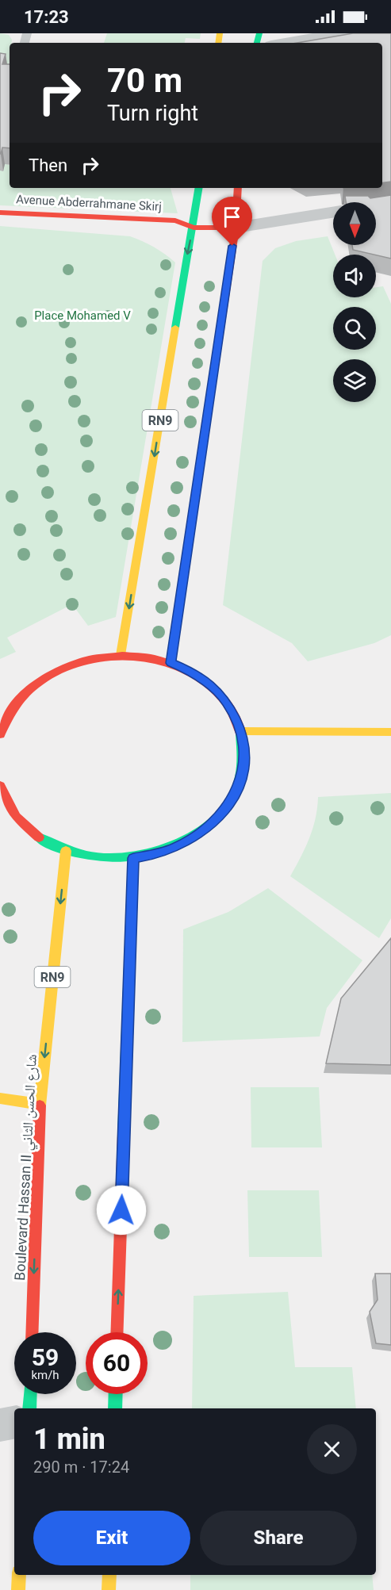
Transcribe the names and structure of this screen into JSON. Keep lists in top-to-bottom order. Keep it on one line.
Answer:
{"streets":{"main road":["Avenue Abderrahmane Skirj","RN9","Boulevard Hassan II شارع الحسن الثاني"]},"crossings":[["Avenue Abderrahmane Skirj","RN9"]],"parks":["Place Mohamed V"],"north":"bottom","page":{"status":"17:23","turn":["70 m","Turn right"],"then":"Then","speed":"59 km/h","limit":"60","heading":["1 min","290 m · 17:24"],"buttons":["Exit","Share"]}}
